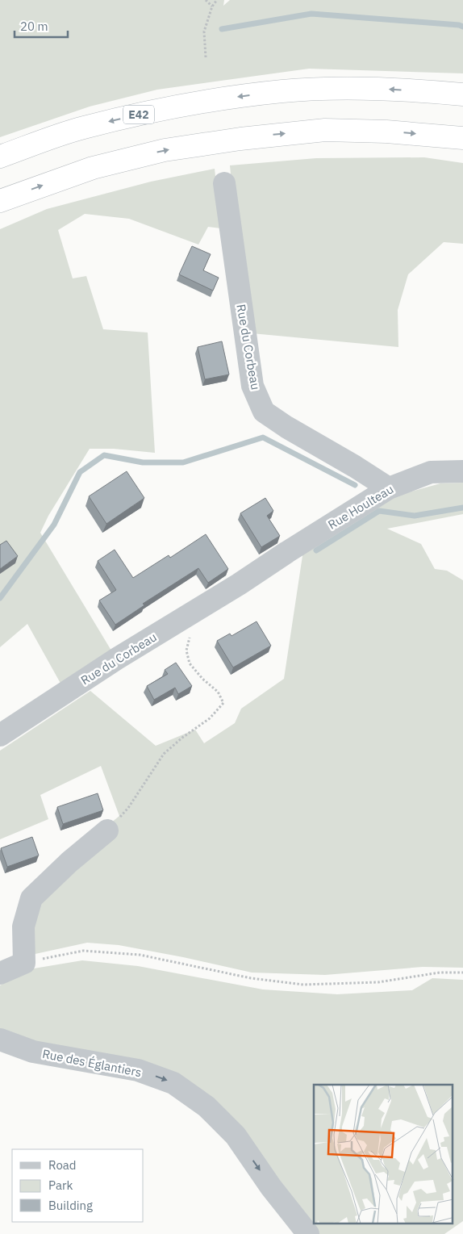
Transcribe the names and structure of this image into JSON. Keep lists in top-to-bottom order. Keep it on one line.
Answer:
{"streets":{"highway":["E42"],"street":["Rue du Corbeau","Rue Houlteau","Rue des Églantiers"]},"crossings":[["Rue du Corbeau","Rue Houlteau"]],"one_way":["Rue des Églantiers"],"legend":["Road","Park","Building"],"scale_bar":"20 m"}
